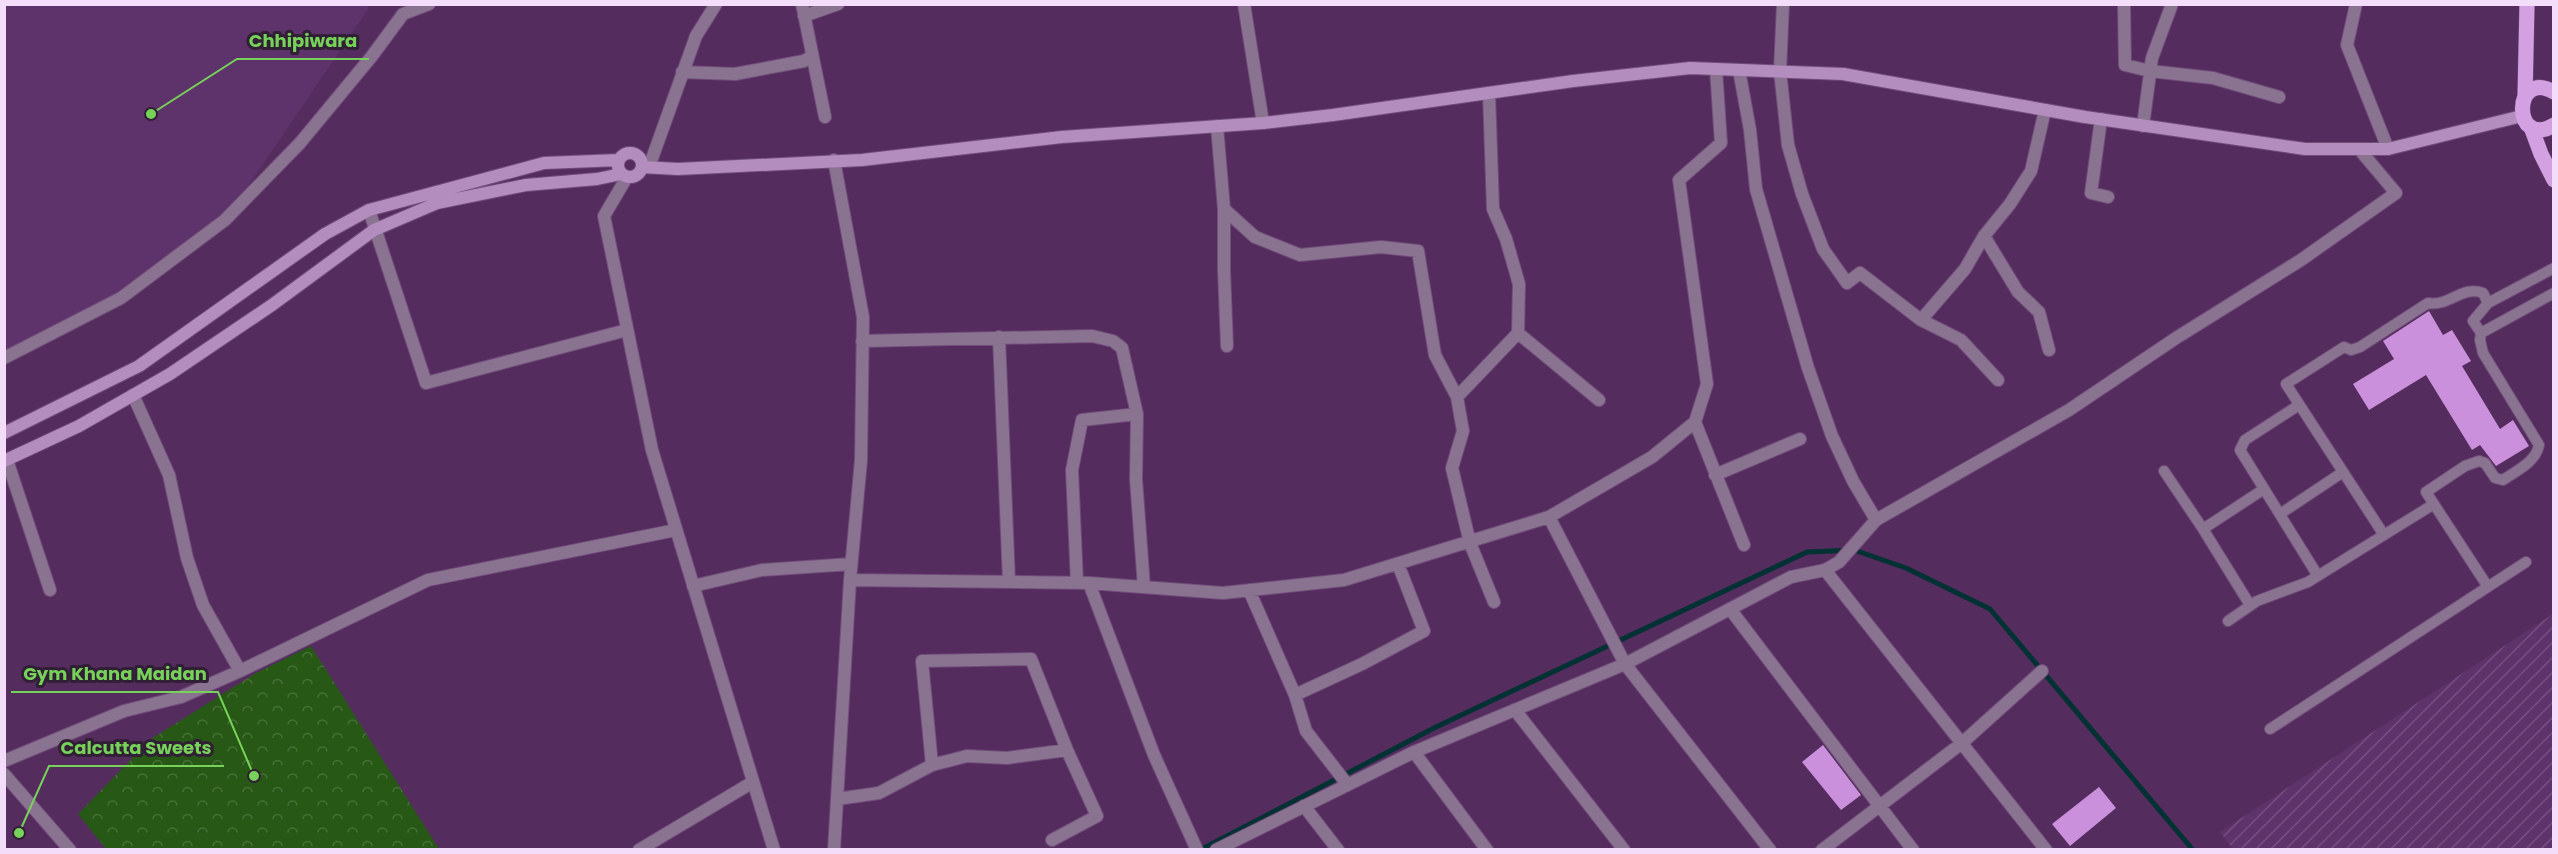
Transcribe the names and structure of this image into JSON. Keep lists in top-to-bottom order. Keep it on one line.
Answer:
{"places":["Chhipiwara","Gym Khana Maidan","Calcutta Sweets"]}
